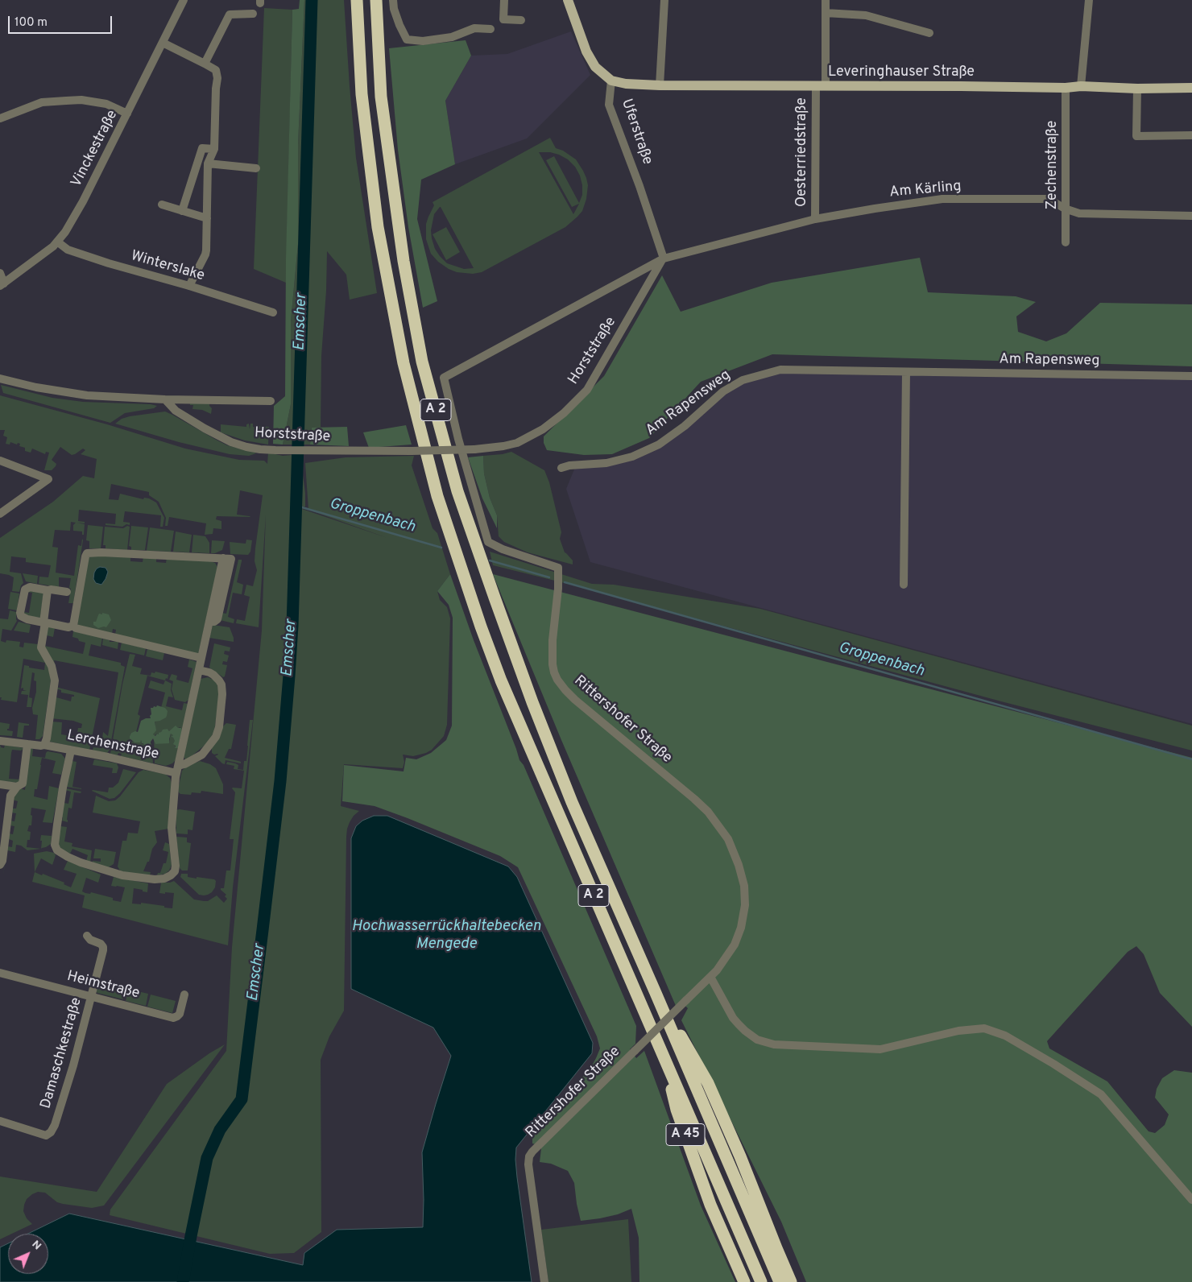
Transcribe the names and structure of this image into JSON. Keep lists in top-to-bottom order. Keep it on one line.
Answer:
{"streets":{"highway":["A 2","A 45"],"main road":["Leveringhauser Straße"],"street":["Uferstraße","Vinckestraße","Oesterriedstraße","Zechenstraße","Am Kärling","Winterslake","Horststraße","Am Rapensweg","Rittershofer Straße","Lerchenstraße","Heimstraße","Damaschkestraße"]},"crossings":[["Leveringhauser Straße","Uferstraße"],["Leveringhauser Straße","Oesterriedstraße"],["Leveringhauser Straße","Zechenstraße"],["Uferstraße","Am Kärling"],["Uferstraße","Horststraße"],["Uferstraße","Rittershofer Straße"],["Vinckestraße","Winterslake"],["Oesterriedstraße","Am Kärling"],["Zechenstraße","Am Kärling"],["Am Kärling","Horststraße"],["Am Kärling","Rittershofer Straße"],["Horststraße","Rittershofer Straße"],["A 2","A 45"],["Heimstraße","Damaschkestraße"]],"water":["Emscher","Groppenbach","Hochwasserrückhaltebecken Mengede"],"scale_bar":"100 m","north":"top right"}
